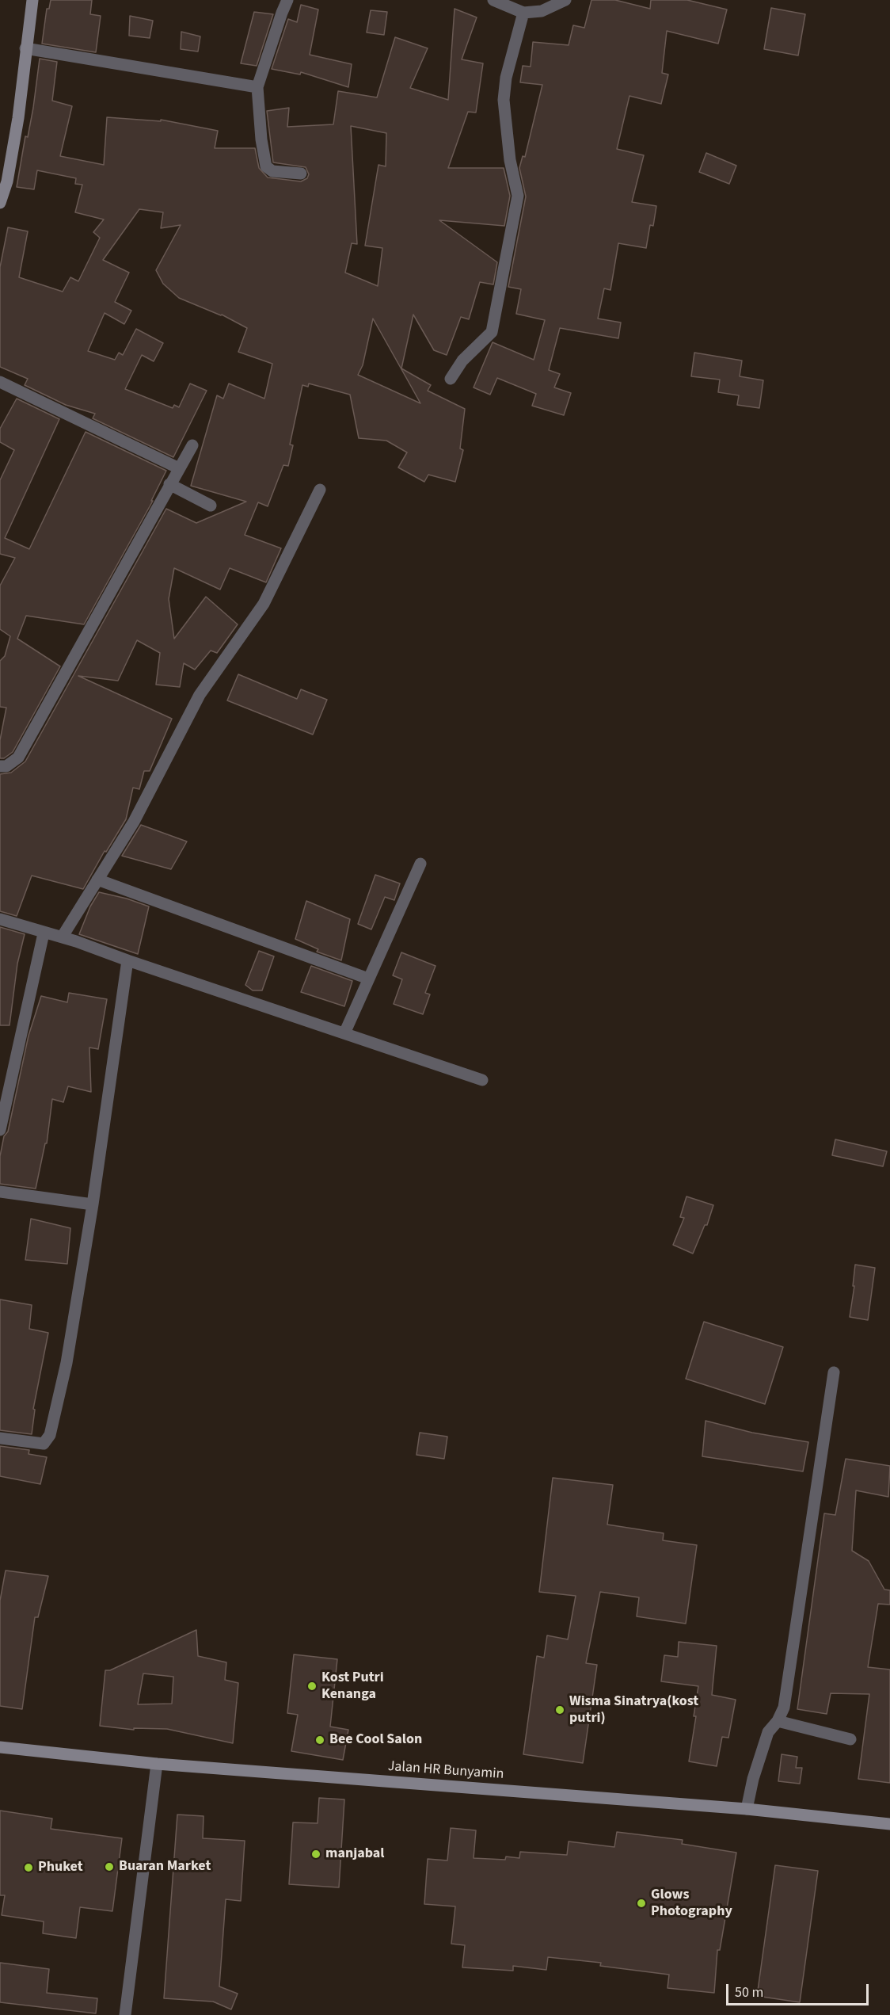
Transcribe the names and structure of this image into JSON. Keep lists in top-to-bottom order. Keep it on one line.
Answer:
{"streets":{"main road":["Jalan HR Bunyamin"]},"places":["Kost Putri Kenanga","Wisma Sinatrya(kost putri)","Bee Cool Salon","manjabal","Buaran Market","Phuket","Glows Photography"],"scale_bar":"50 m"}
